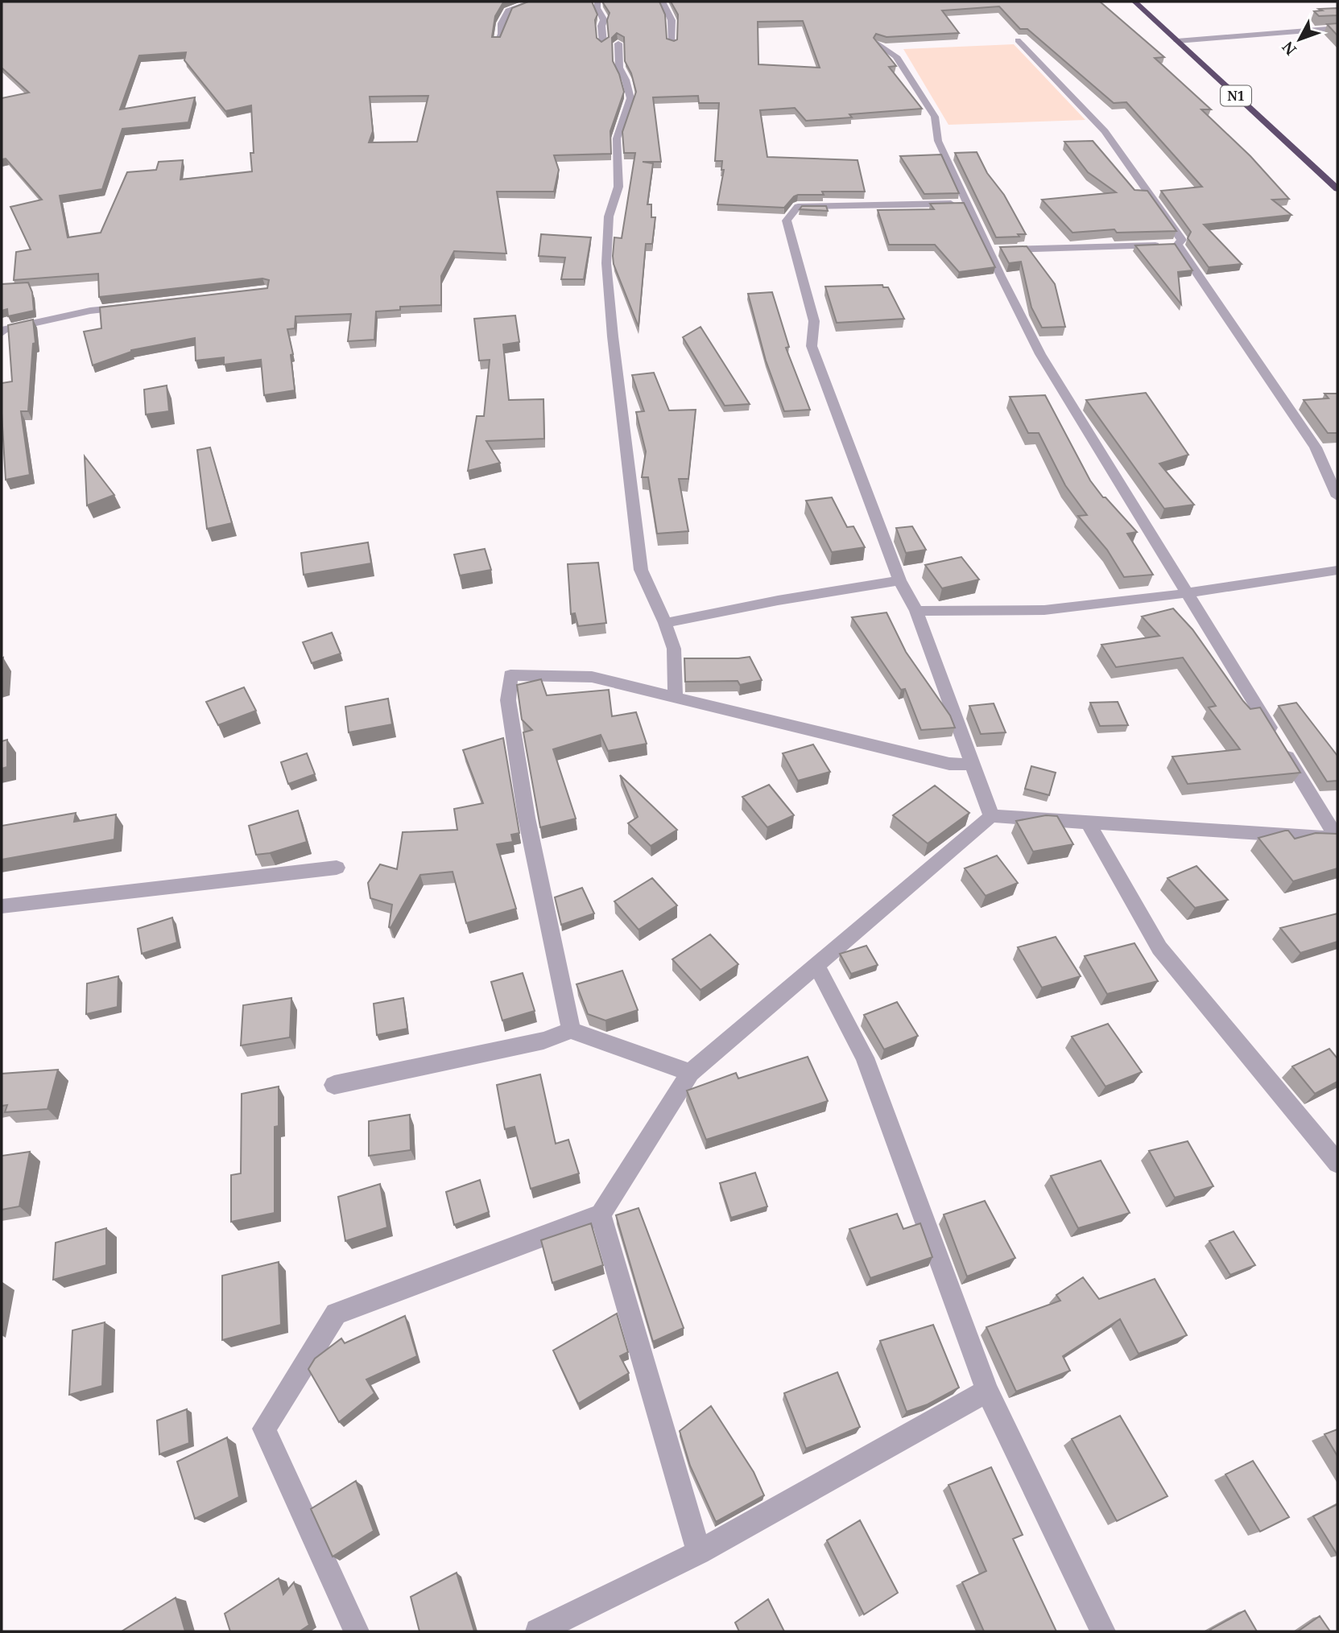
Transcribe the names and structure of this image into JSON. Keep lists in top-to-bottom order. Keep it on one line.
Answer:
{"streets":{"highway":["N1"]},"north":"bottom left"}
